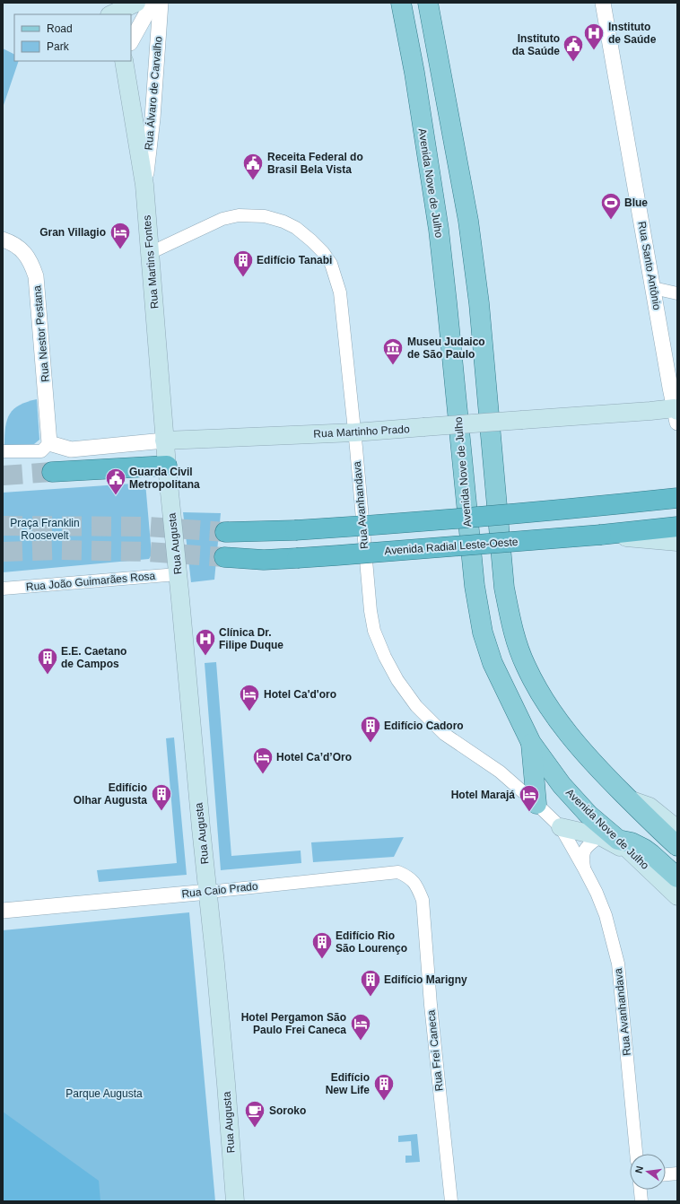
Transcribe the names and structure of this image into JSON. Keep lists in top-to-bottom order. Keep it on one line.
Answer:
{"streets":{"highway":["Avenida Radial Leste-Oeste"],"main road":["Avenida Nove de Julho","Rua Martins Fontes","Rua Martinho Prado","Rua Augusta"],"street":["Rua Álvaro de Carvalho","Rua Santo Antônio","Rua Nestor Pestana","Rua Avanhandava","Rua João Guimarães Rosa","Rua Caio Prado","Rua Frei Caneca"]},"crossings":[["Rua Álvaro de Carvalho","Rua Martins Fontes"],["Avenida Nove de Julho","Rua Avanhandava"],["Rua Martins Fontes","Rua Martinho Prado"],["Rua Martins Fontes","Rua Avanhandava"],["Rua Martins Fontes","Rua Augusta"],["Rua Santo Antônio","Rua Martinho Prado"],["Rua Nestor Pestana","Rua Martinho Prado"],["Rua Martinho Prado","Rua Avanhandava"],["Rua Augusta","Rua João Guimarães Rosa"],["Rua Augusta","Rua Caio Prado"],["Rua Caio Prado","Rua Frei Caneca"]],"parks":["Praça Franklin Roosevelt","Parque Augusta"],"places":{"hospital":["Instituto de Saúde","Clínica Dr. Filipe Duque"],"public building":["Instituto da Saúde","Receita Federal do Brasil Bela Vista","Guarda Civil Metropolitana"],"sports":["Blue"],"hotel":["Gran Villagio","Hotel Ca'd'oro","Hotel Ca’d’Oro","Hotel Marajá","Hotel Pergamon São Paulo Frei Caneca"],"building":["Edifício Tanabi","E.E. Caetano de Campos","Edifício Cadoro","Edifício Olhar Augusta","Edifício Rio São Lourenço","Edifício Marigny","Edifício New Life"],"museum":["Museu Judaico de São Paulo"],"cafe":["Soroko"]},"legend":["Road","Park"],"north":"left"}
